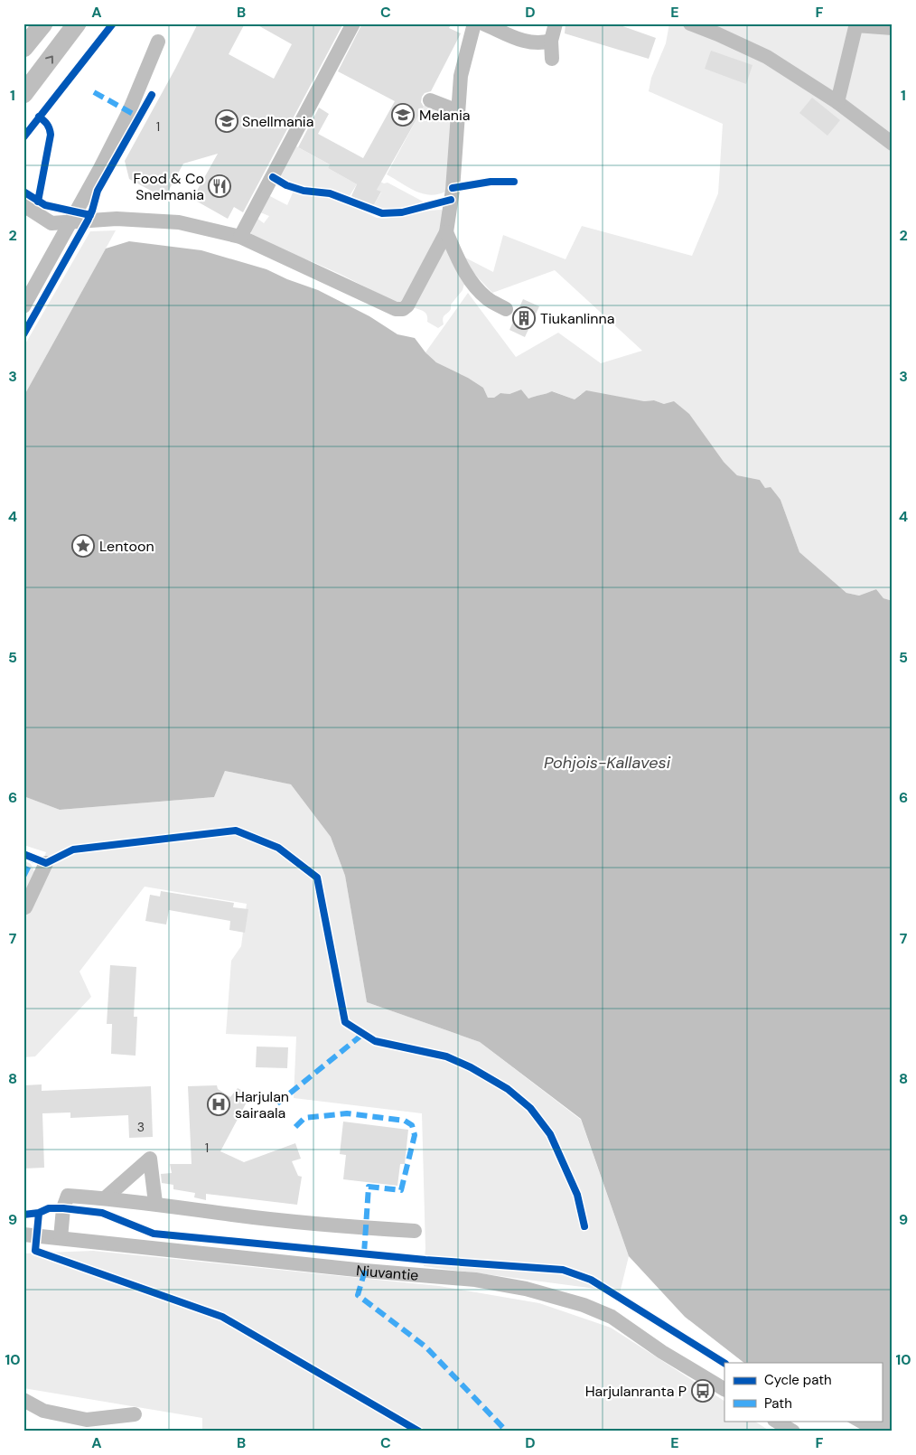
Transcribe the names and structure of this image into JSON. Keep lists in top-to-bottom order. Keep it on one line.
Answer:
{"streets":{"street":["Niuvantie"]},"water":["Pohjois-Kallavesi"],"places":{"school or university":["Melania","Snellmania"],"restaurant":["Food & Co Snelmania"],"building":["Tiukanlinna"],"place":["Lentoon"],"hospital":["Harjulan sairaala"],"bus stop":["Harjulanranta P"]},"house_numbers":["1","3","1"],"legend":["Cycle path","Path"],"grid":{"columns":["A","B","C","D","E","F"],"rows":["1","2","3","4","5","6","7","8","9","10"]}}
